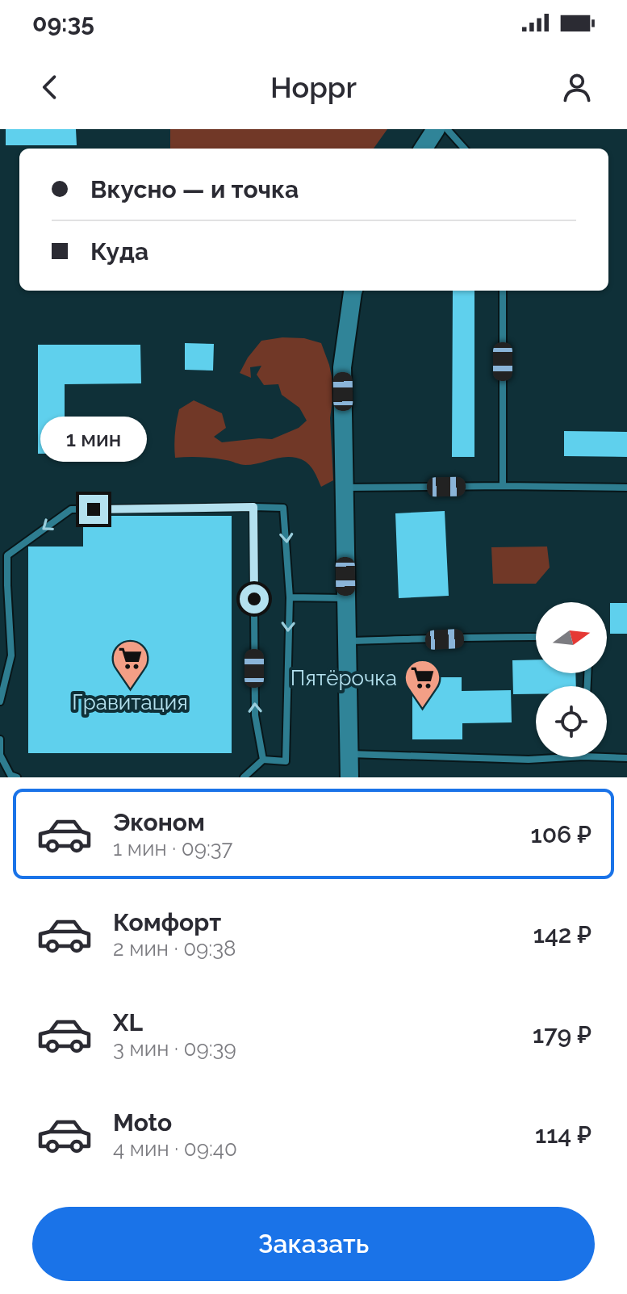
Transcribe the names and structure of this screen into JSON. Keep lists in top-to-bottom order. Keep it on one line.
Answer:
{"places":{"supermarket":["Гравитация","Пятёрочка"]},"north":"right","page":{"status":"09:35","header":"Hoppr","banner":["Вкусно — и точка","Куда"],"bubble":"1 мин","list":[{"name":"Эконом","note":"1 мин · 09:37","value":"106 ₽"},{"name":"Комфорт","note":"2 мин · 09:38","value":"142 ₽"},{"name":"XL","note":"3 мин · 09:39","value":"179 ₽"},{"name":"Moto","note":"4 мин · 09:40","value":"114 ₽"}],"buttons":"Заказать"}}
